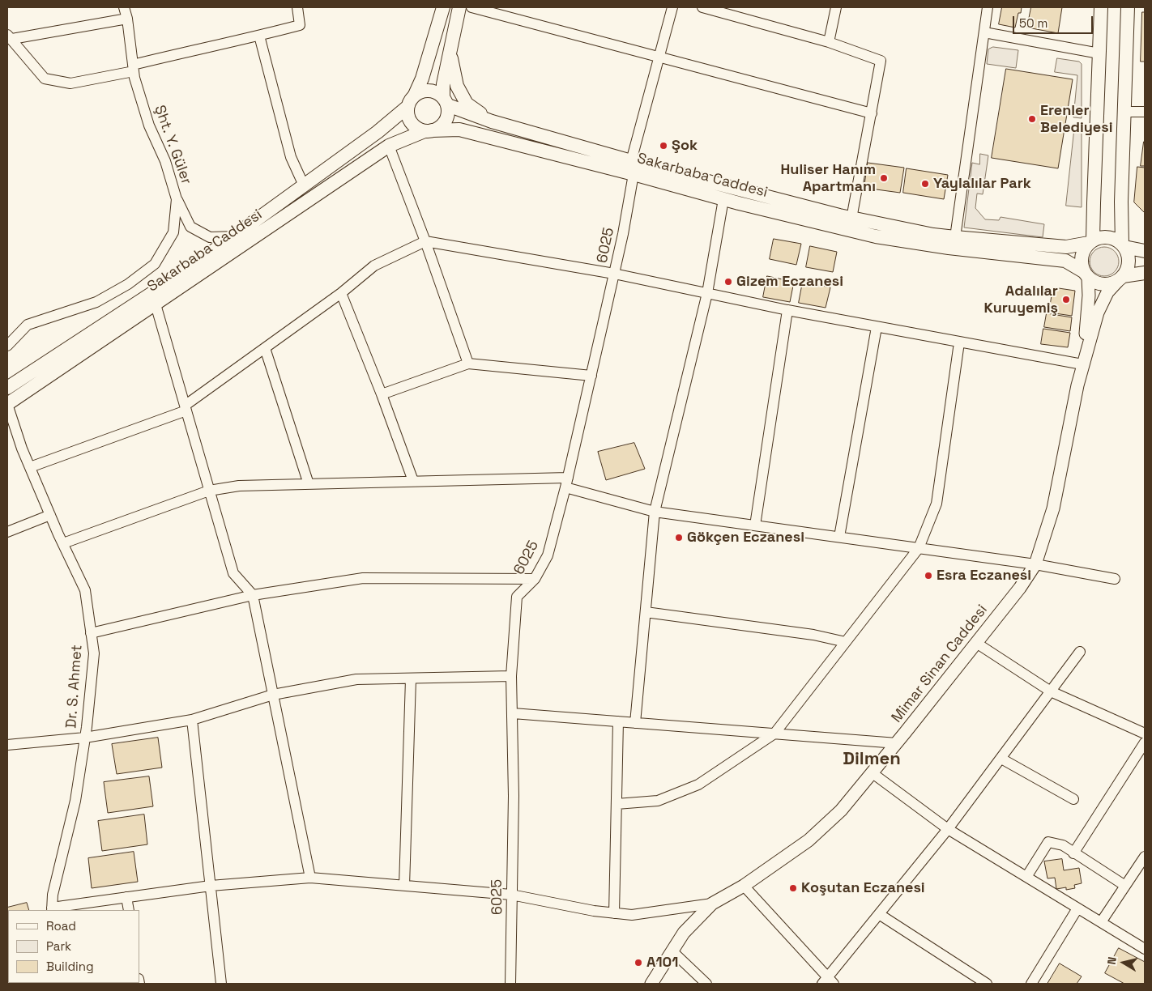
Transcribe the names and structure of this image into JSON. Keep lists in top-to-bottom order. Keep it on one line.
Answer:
{"streets":{"main road":["Sakarbaba Caddesi"],"street":["Şht. Y. Güler","6025","Mimar Sinan Caddesi","Dr. S. Ahmet"]},"crossings":[["Sakarbaba Caddesi","6025"],["Sakarbaba Caddesi","Mimar Sinan Caddesi"],["Sakarbaba Caddesi","Dr. S. Ahmet"]],"districts":["Dilmen"],"places":["Erenler Belediyesi","Şok","Huliser Hanım Apartmanı","Yaylalılar Park","Gizem Eczanesi","Adalılar Kuruyemiş","Gökçen Eczanesi","Esra Eczanesi","Koşutan Eczanesi","A101"],"legend":["Road","Park","Building"],"scale_bar":"50 m","north":"left"}
